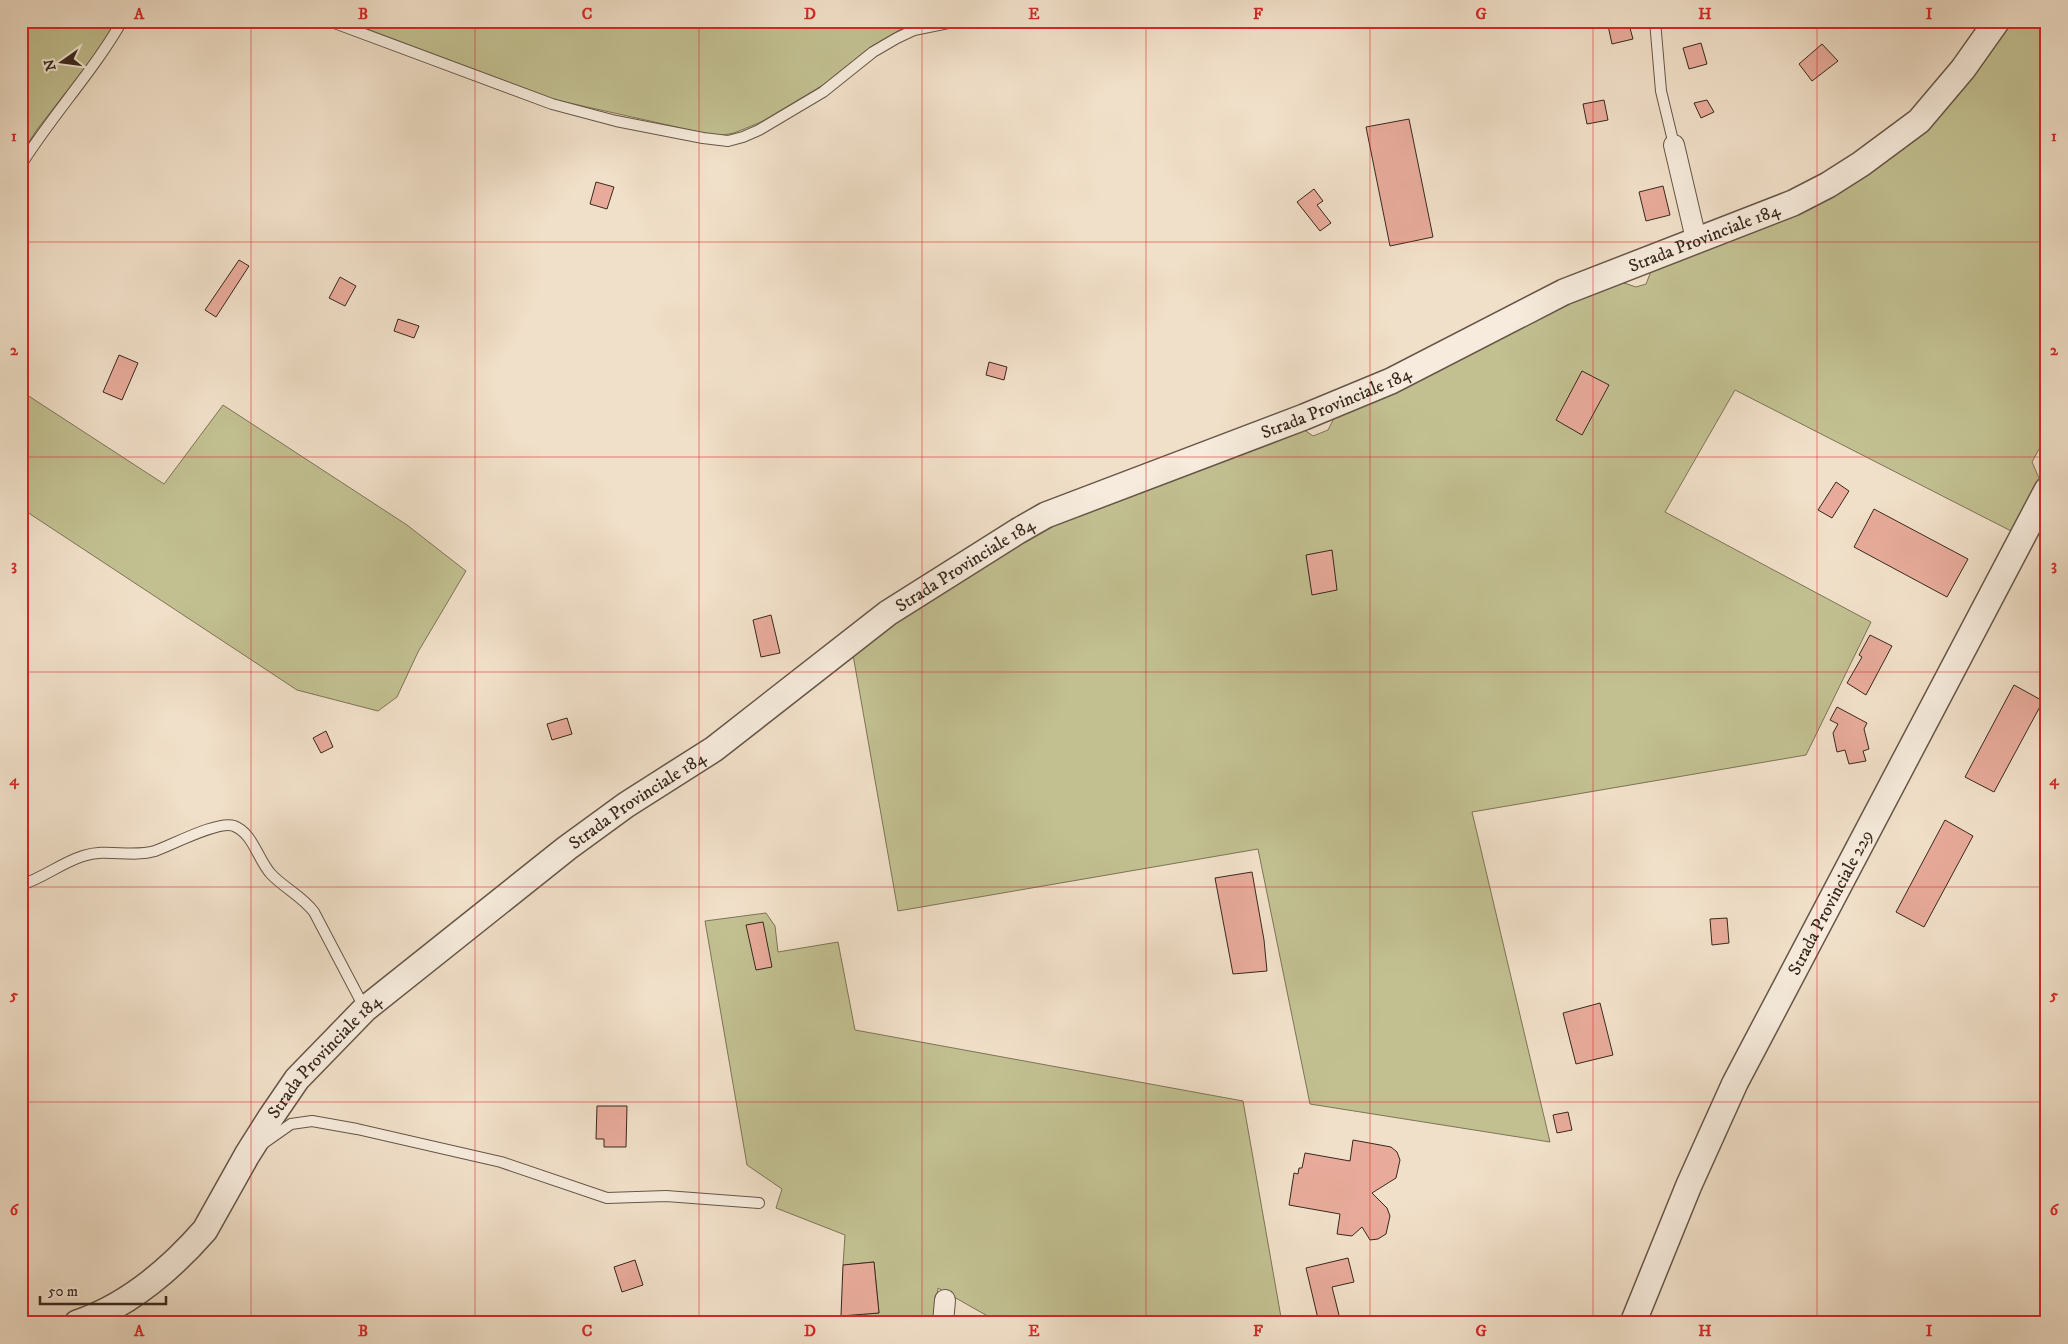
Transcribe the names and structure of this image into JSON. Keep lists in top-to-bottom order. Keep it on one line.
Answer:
{"streets":{"street":["Strada Provinciale 184","Strada Provinciale 229"]},"scale_bar":"50 m","north":"left","grid":{"columns":["A","B","C","D","E","F","G","H","I"],"rows":["1","2","3","4","5","6"]}}
